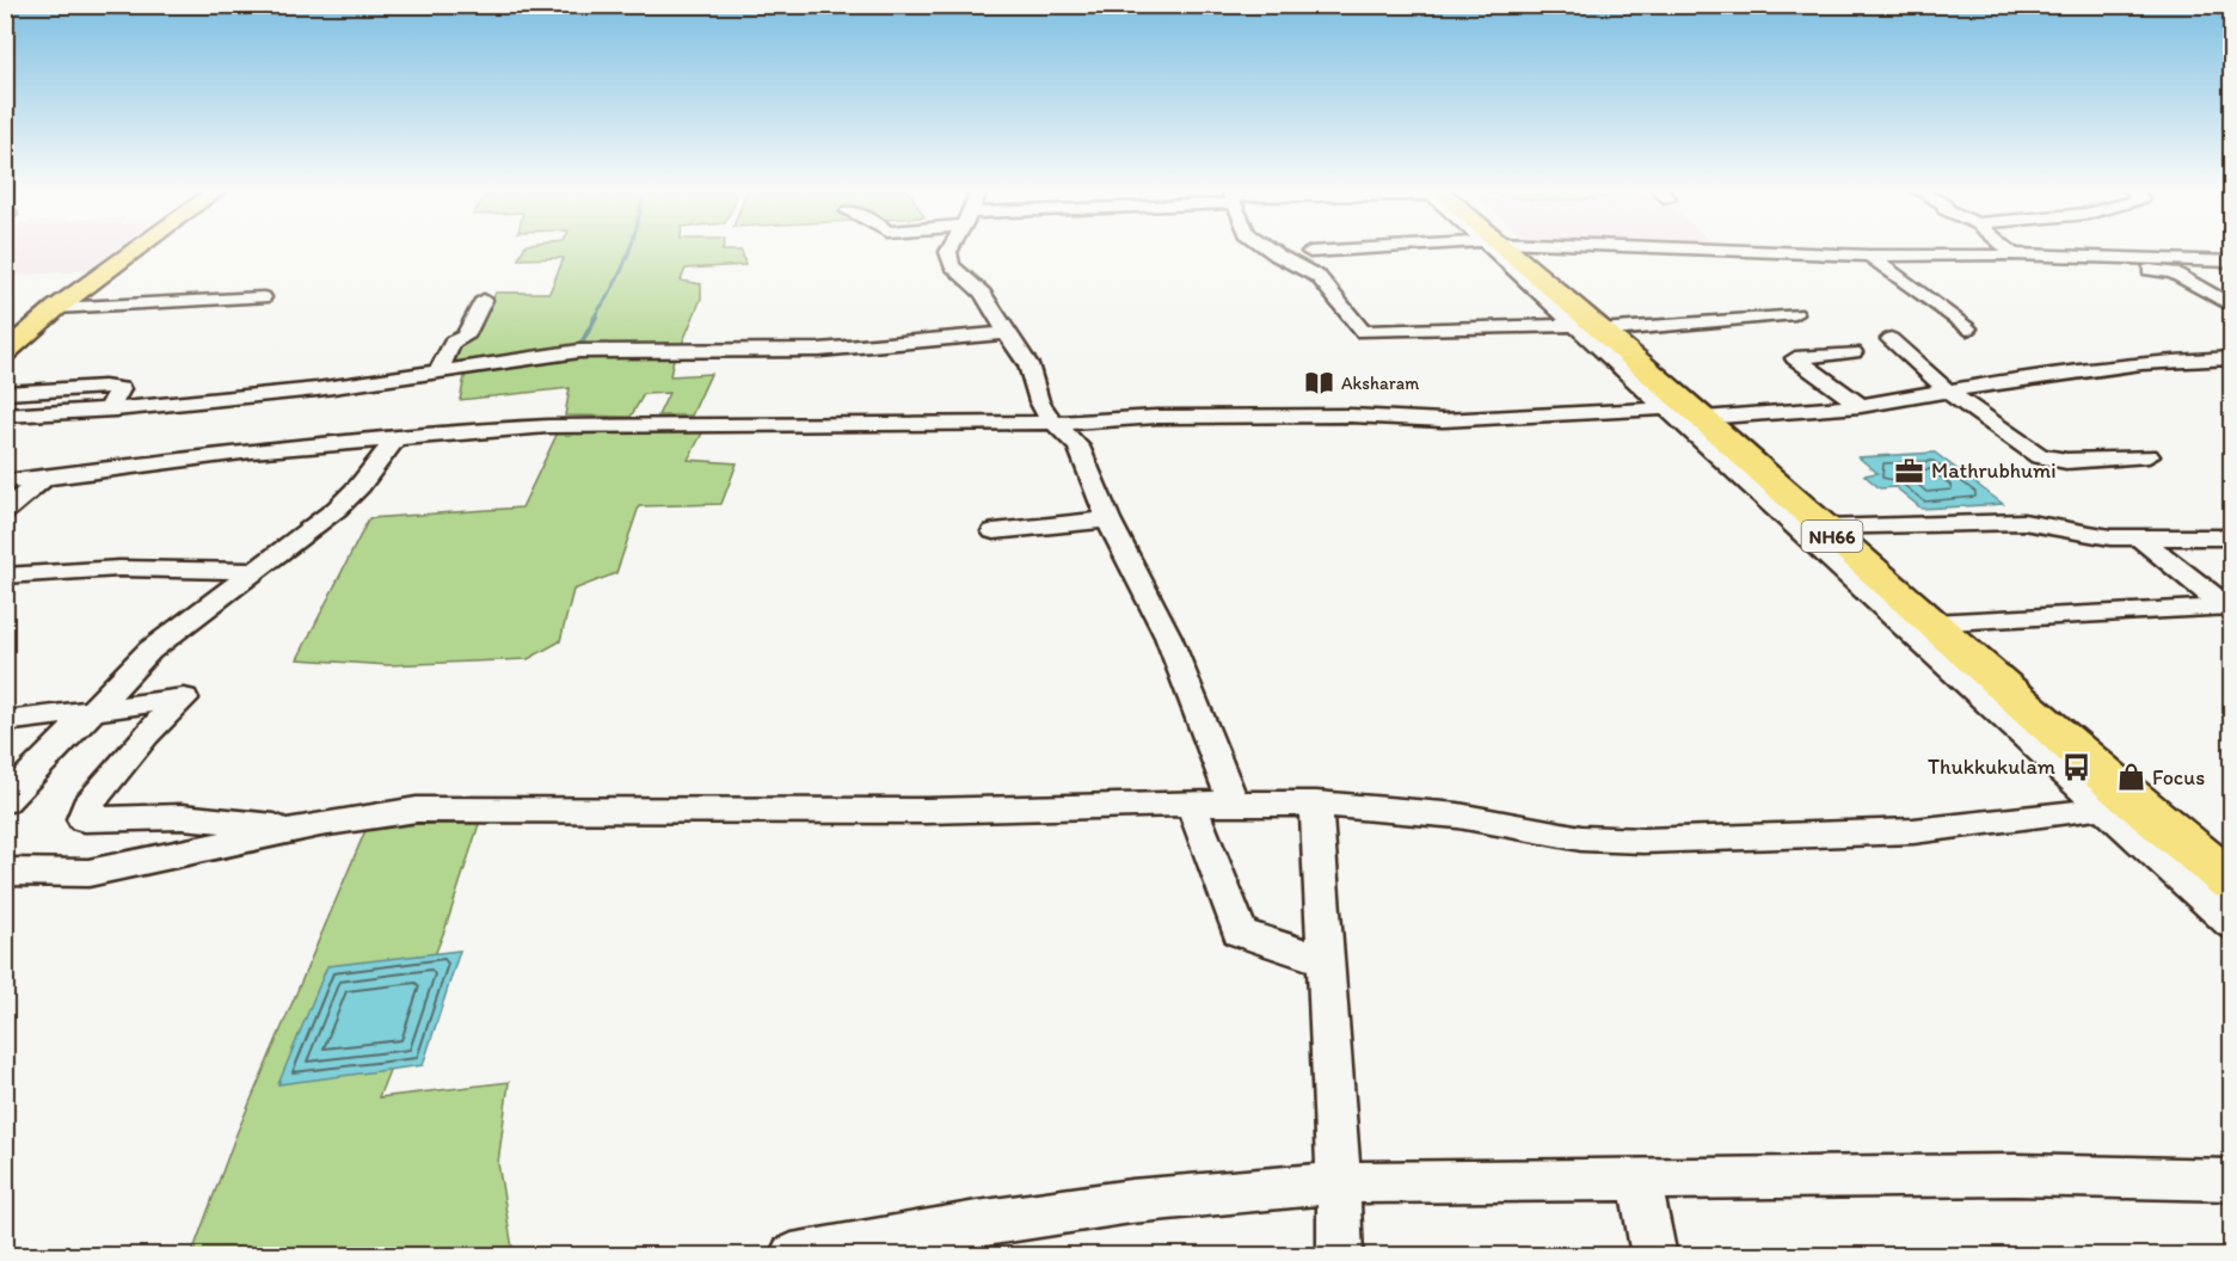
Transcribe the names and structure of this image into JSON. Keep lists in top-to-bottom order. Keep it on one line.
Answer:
{"streets":{"highway":["NH66"]},"places":{"library":["Aksharam"],"office":["Mathrubhumi"],"bus stop":["Thukkukulam"],"shop":["Focus"]}}
